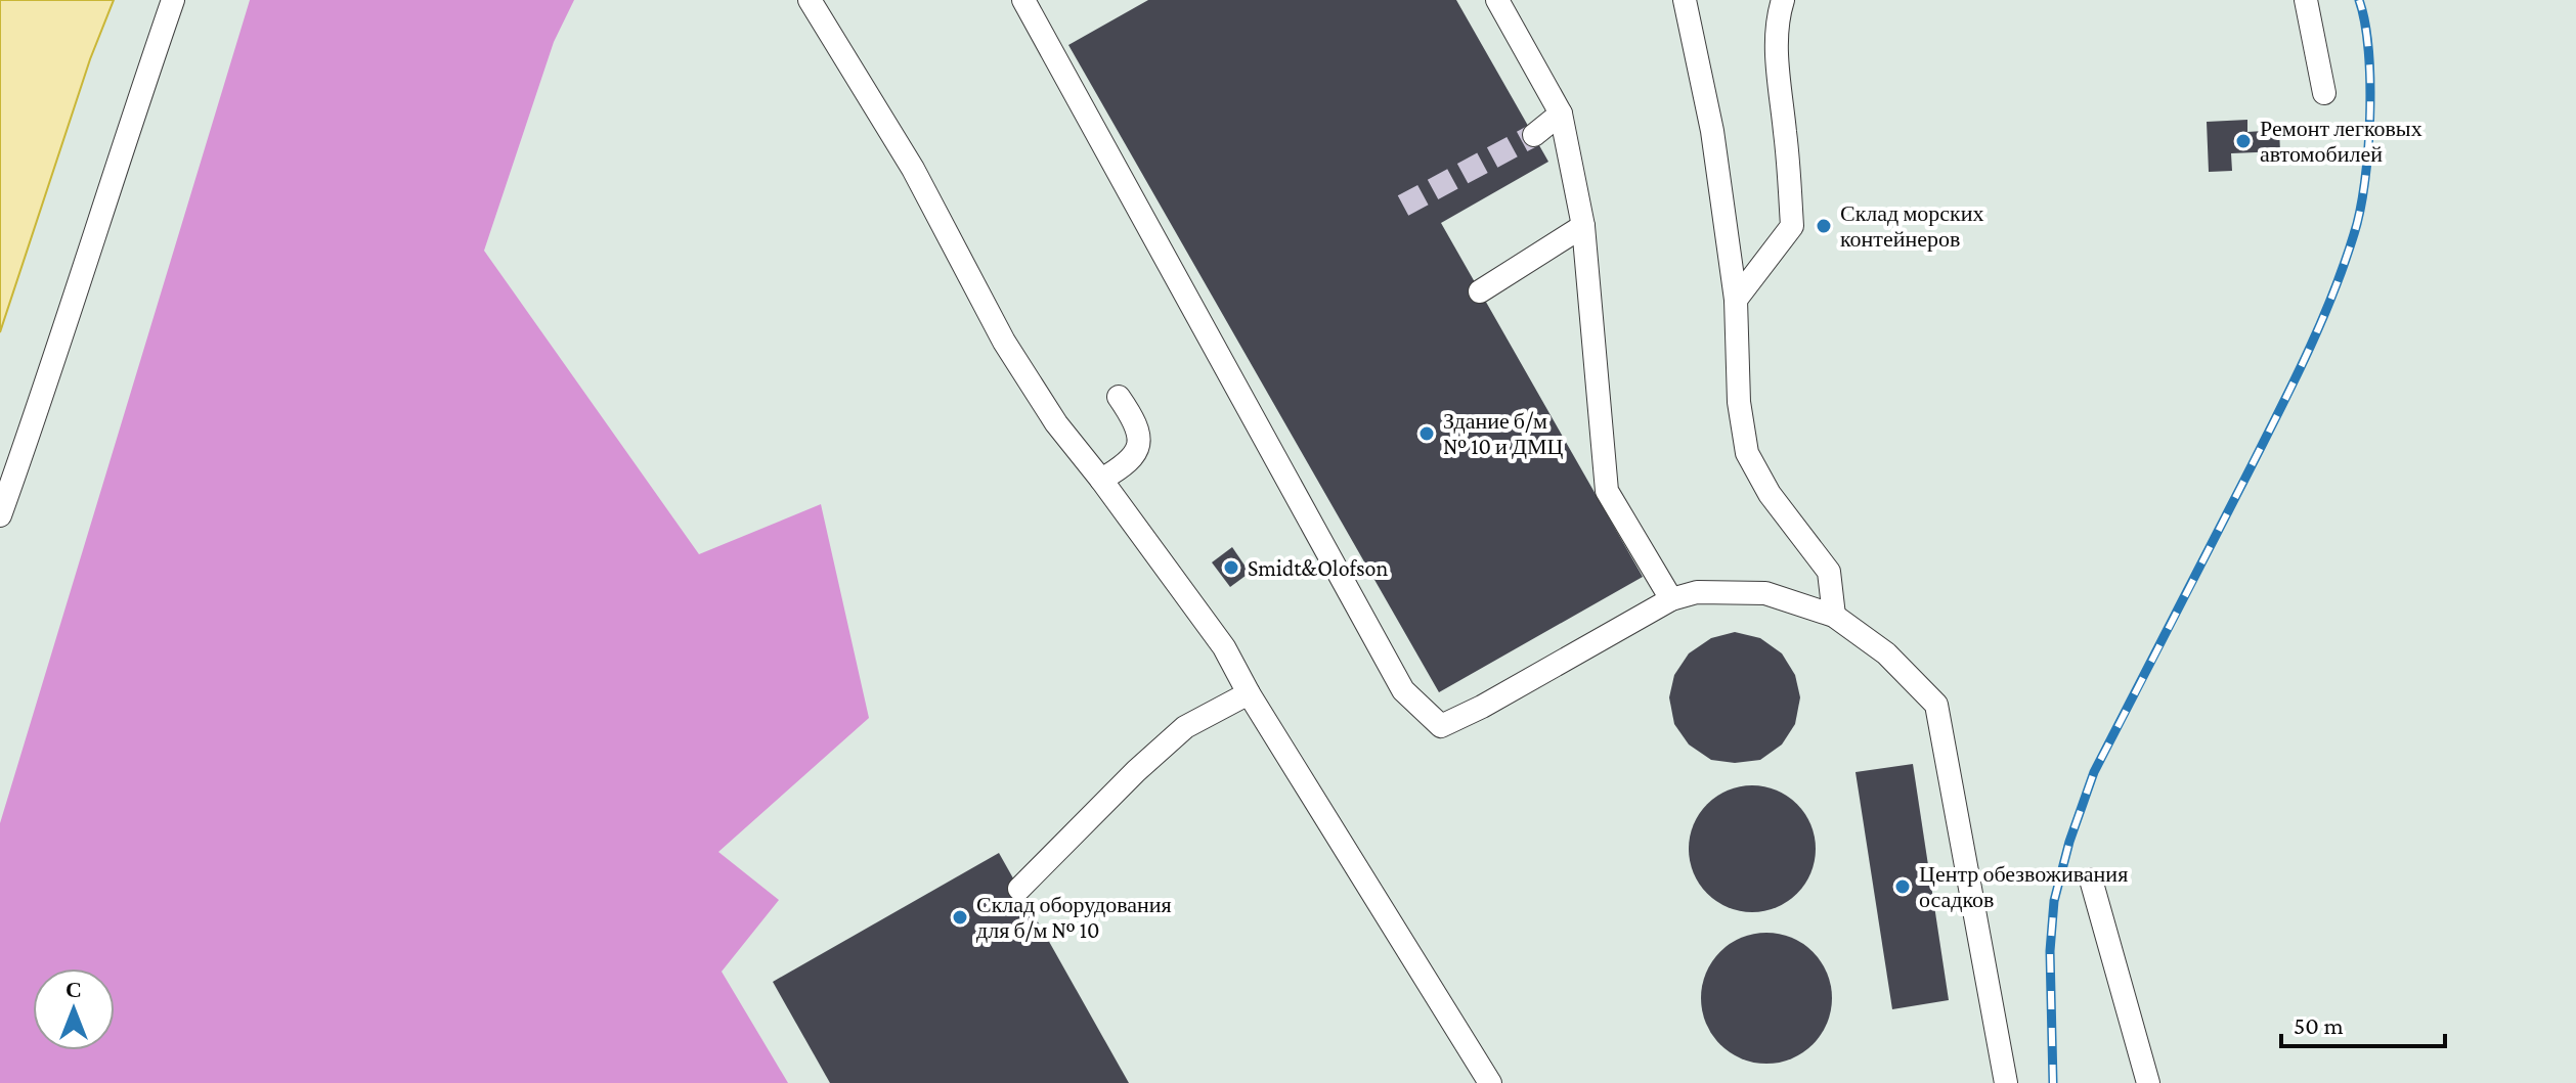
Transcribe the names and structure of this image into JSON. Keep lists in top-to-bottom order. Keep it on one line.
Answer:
{"places":["Ремонт легковых автомобилей","Склад морских контейнеров","Здание б/м № 10 и ДМЦ","Smidt&Olofson","Центр обезвоживания осадков","Склад оборудования для б/м № 10"],"scale_bar":"50 m","north":"top"}
